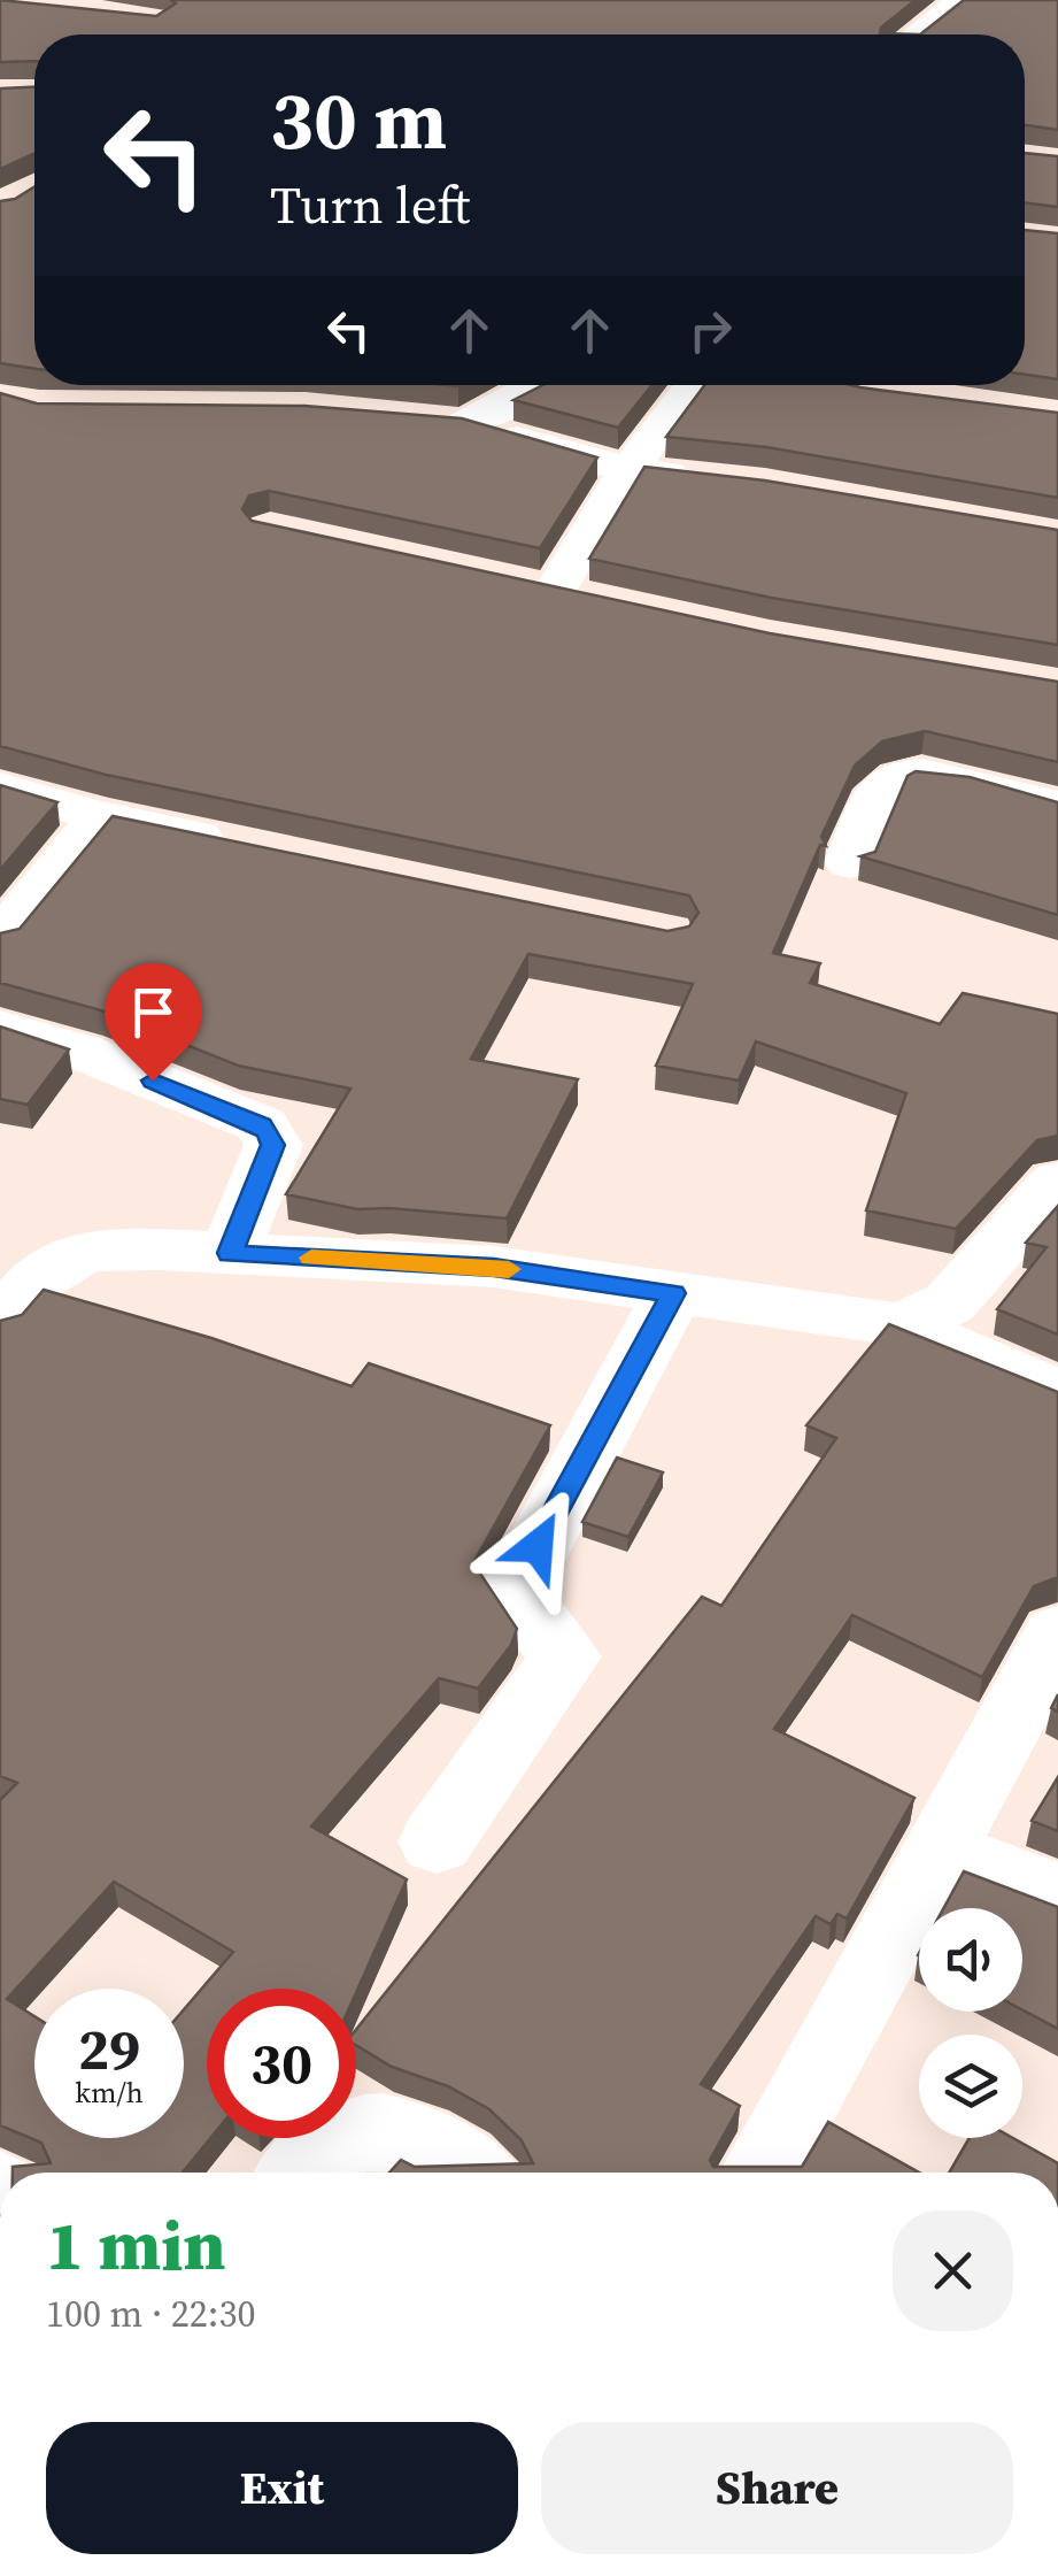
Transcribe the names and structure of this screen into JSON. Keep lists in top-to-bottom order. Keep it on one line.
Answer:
{"page":{"turn":["30 m","Turn left"],"speed":"29 km/h","limit":"30","heading":["1 min","100 m · 22:30"],"buttons":["Exit","Share"]}}
